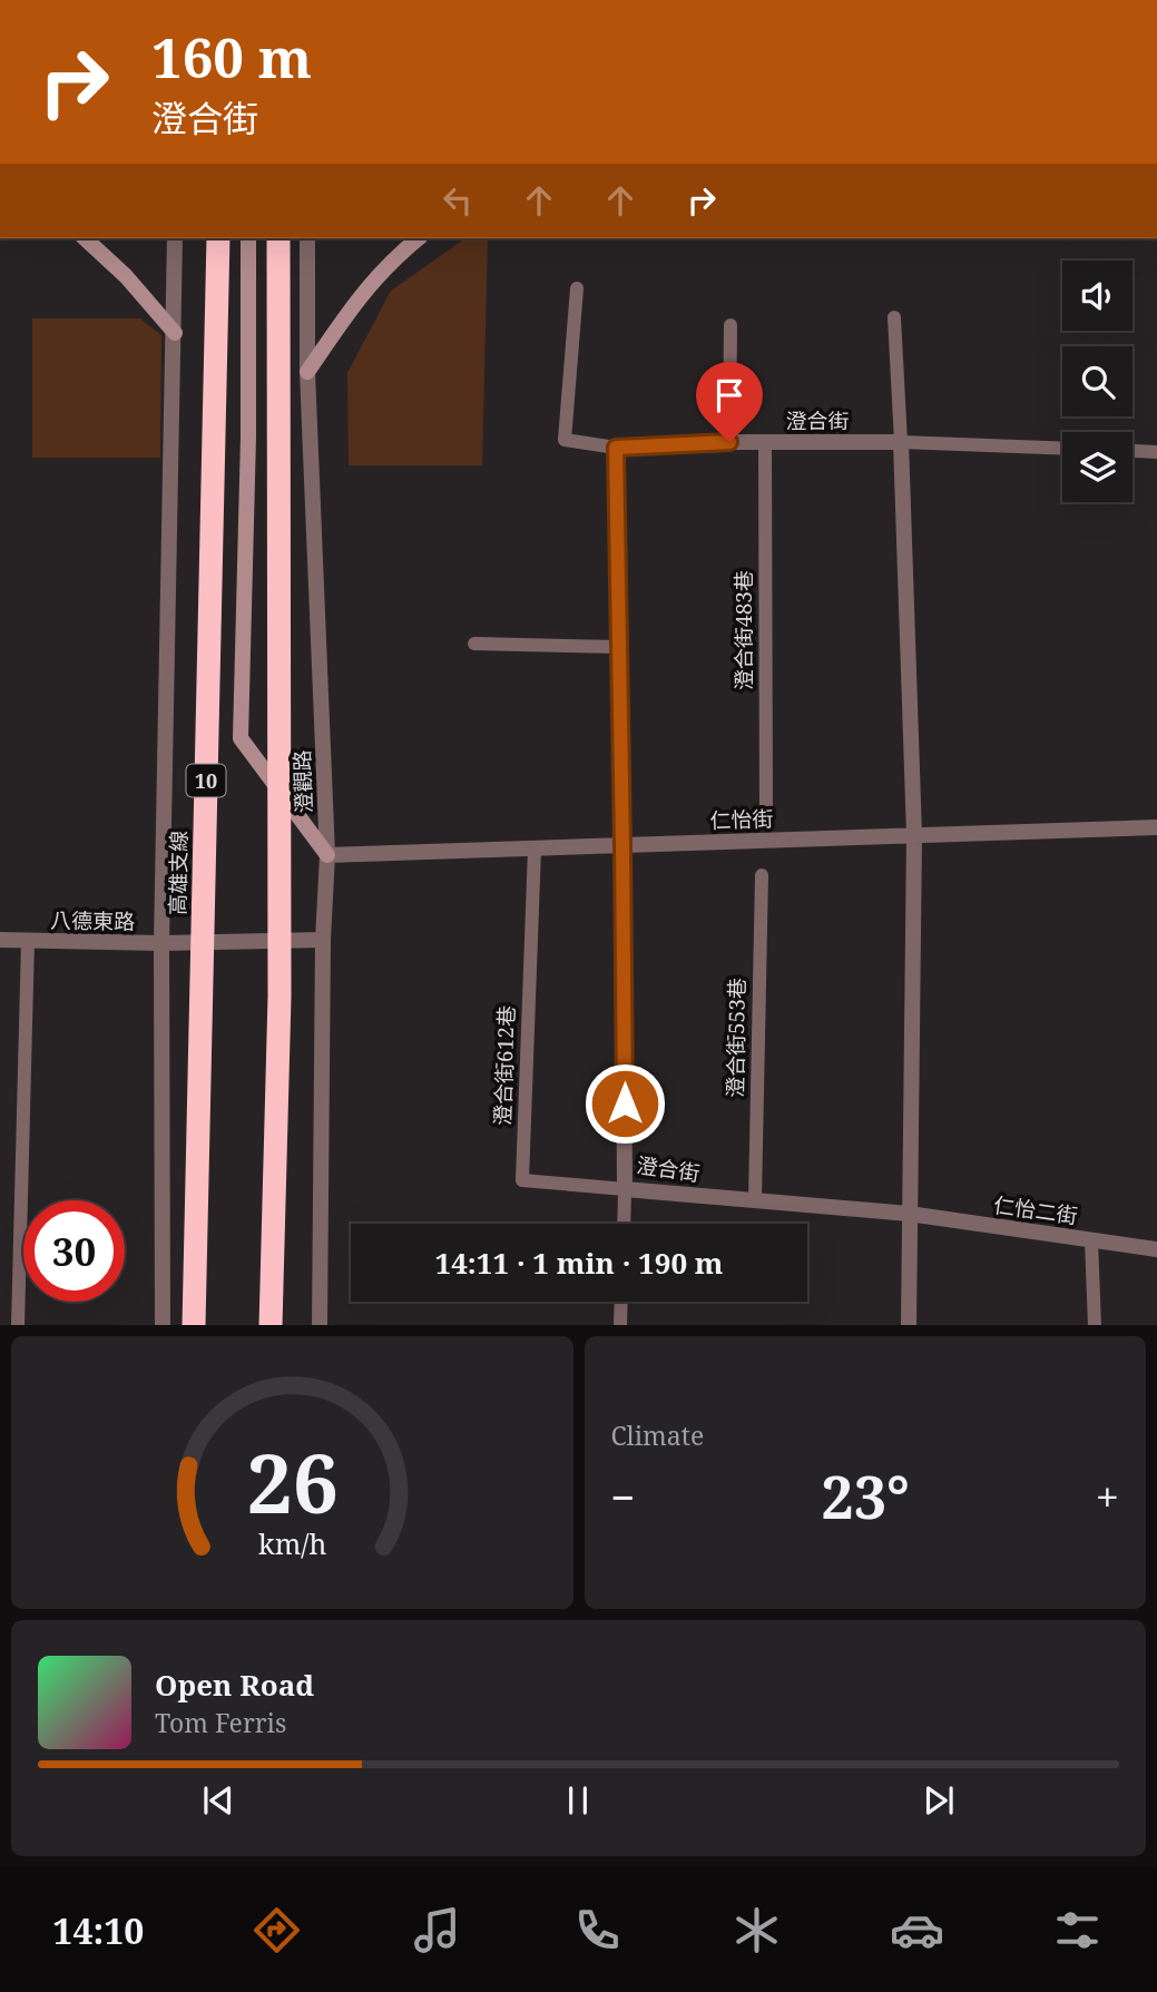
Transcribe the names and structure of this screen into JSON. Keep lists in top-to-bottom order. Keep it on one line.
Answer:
{"streets":{"highway":["10","高雄支線"],"street":["澄合街","澄觀路","仁怡街","八德東路","仁怡二街"],"lane":["澄合街483巷","澄合街553巷","澄合街612巷"]},"crossings":[["澄合街","澄合街483巷"],["澄合街","仁怡街"],["澄合街","澄合街553巷"],["澄合街","澄合街612巷"],["澄合街","仁怡二街"],["澄觀路","仁怡街"],["澄觀路","八德東路"],["仁怡街","澄合街612巷"]],"page":{"turn":["160 m","澄合街"],"limit":"30","trip":"14:11 · 1 min · 190 m","tile":"Climate","heat":["−","23°","+"],"song":["Open Road","Tom Ferris"],"tabs":"14:10","gauge":["26","km/h"]}}
